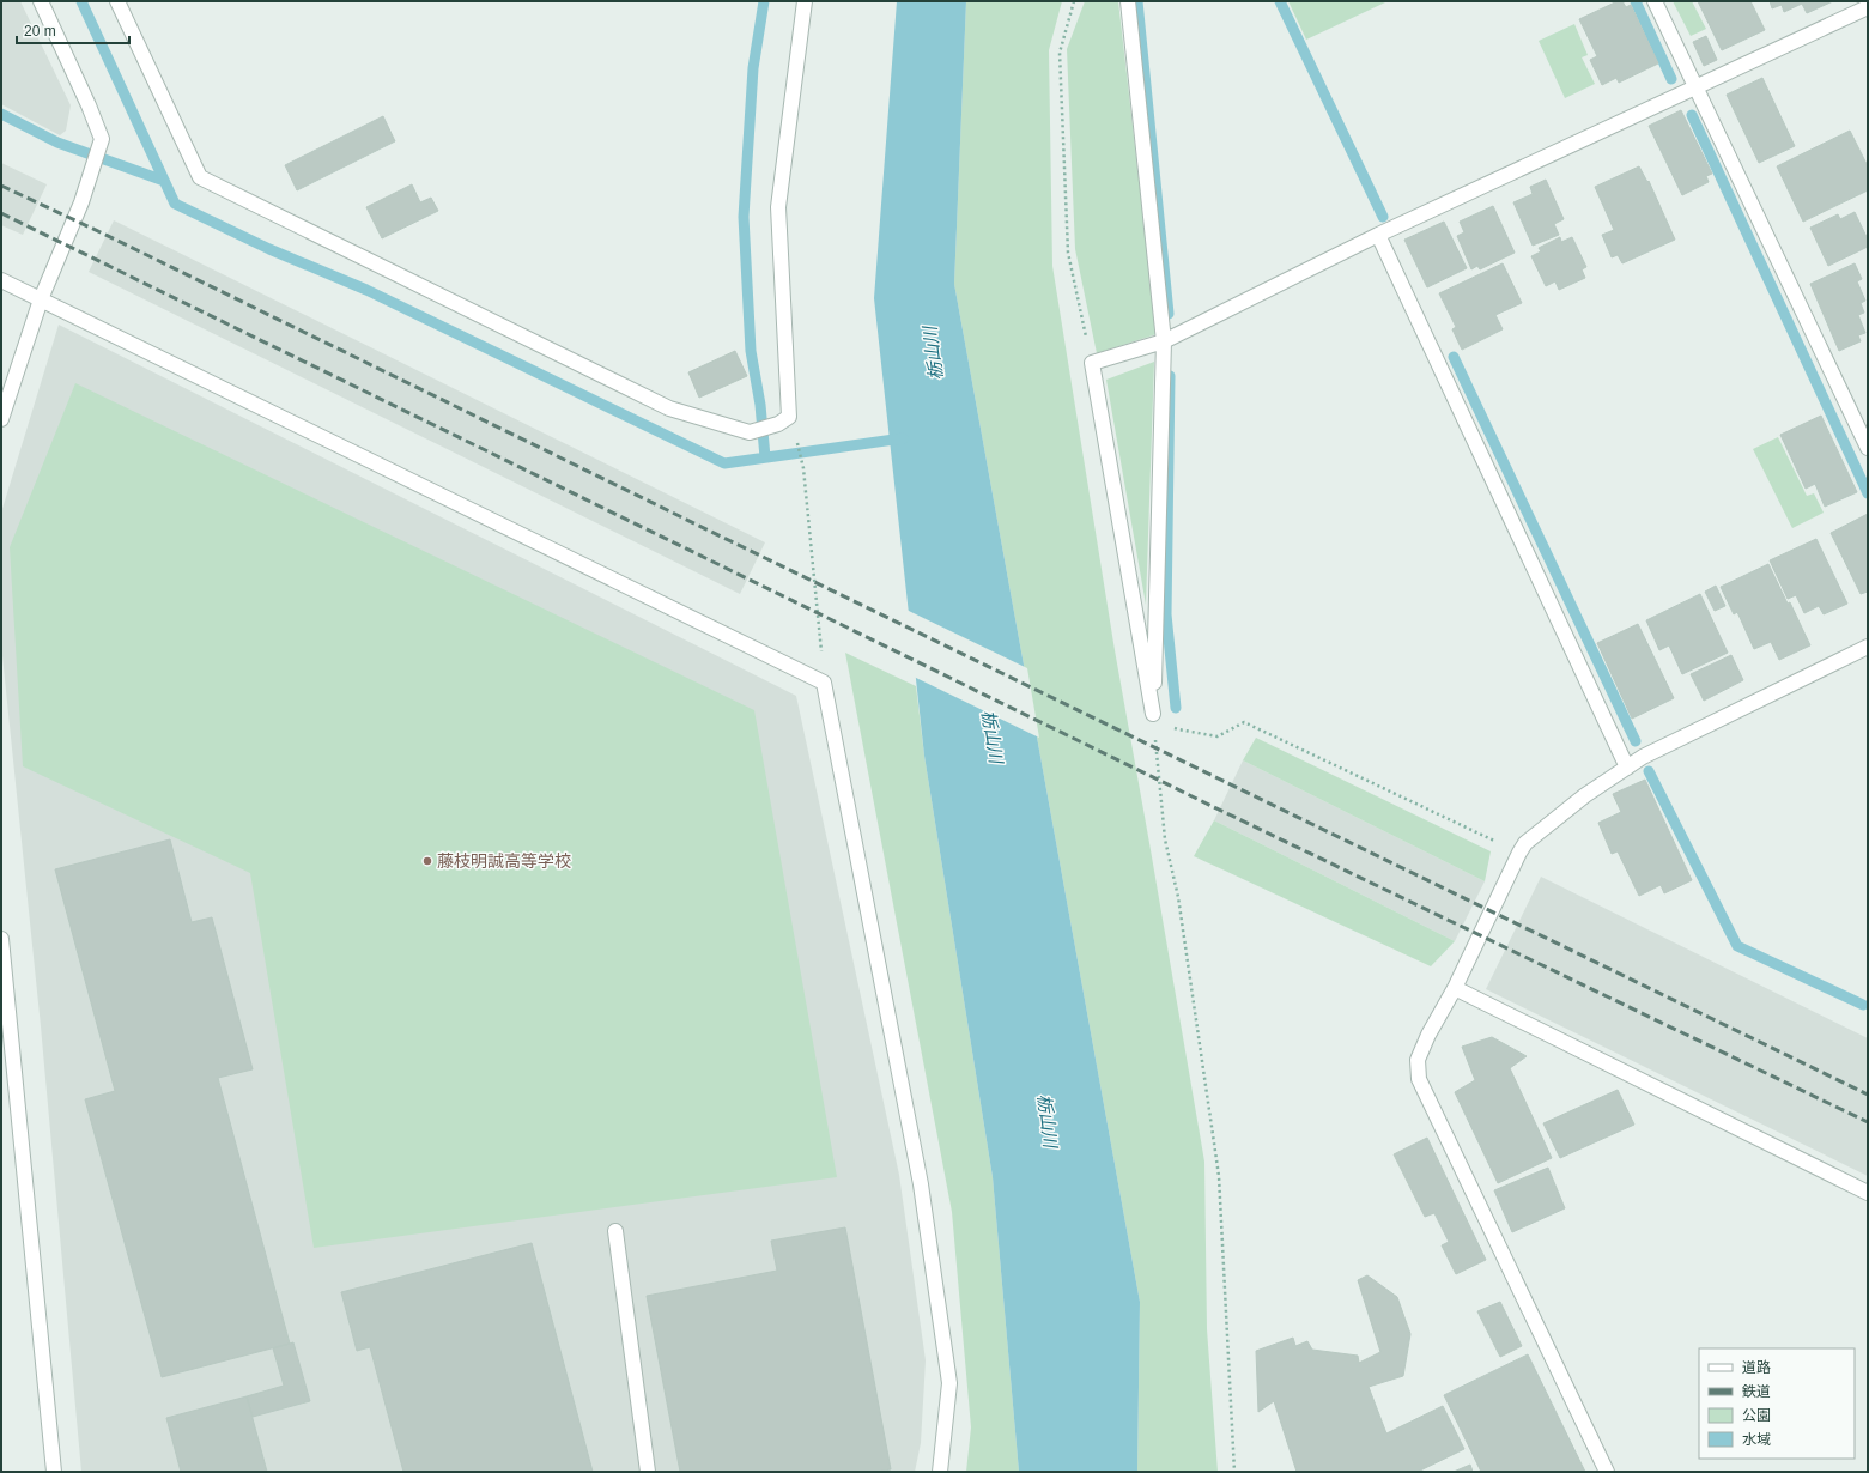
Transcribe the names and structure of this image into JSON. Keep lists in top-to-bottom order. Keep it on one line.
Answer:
{"water":["栃山川"],"places":["藤枝明誠高等学校"],"legend":["道路","鉄道","公園","水域"],"scale_bar":"20 m"}
